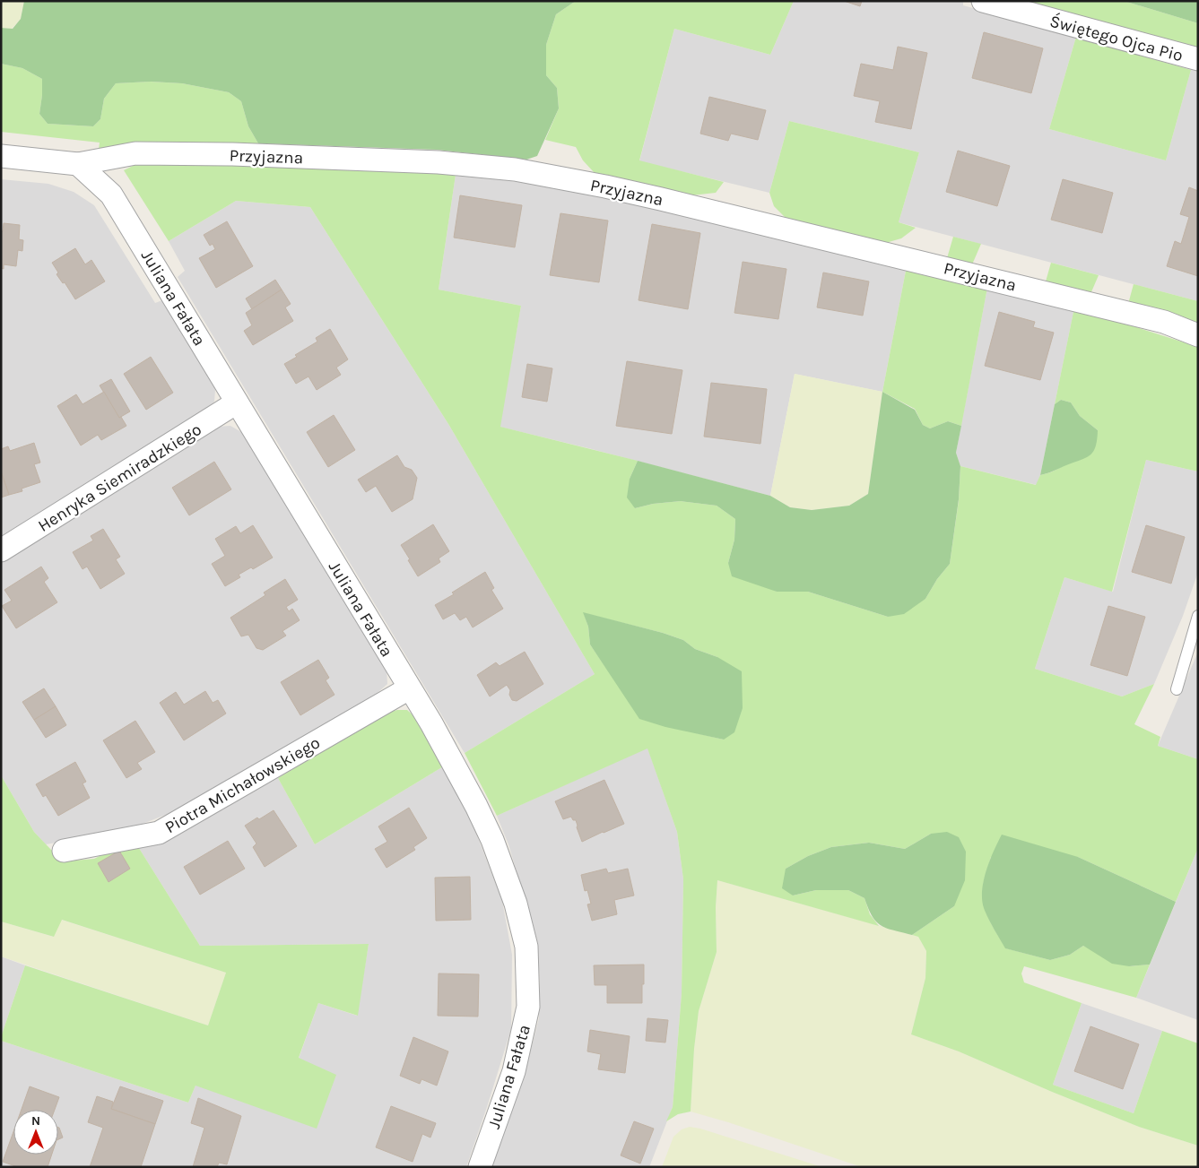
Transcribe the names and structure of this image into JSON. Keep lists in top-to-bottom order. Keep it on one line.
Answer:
{"streets":{"street":["Świętego Ojca Pio","Przyjazna","Juliana Fałata","Henryka Siemiradzkiego","Piotra Michałowskiego"]},"crossings":[["Przyjazna","Juliana Fałata"],["Juliana Fałata","Henryka Siemiradzkiego"],["Juliana Fałata","Piotra Michałowskiego"]],"north":"top"}
